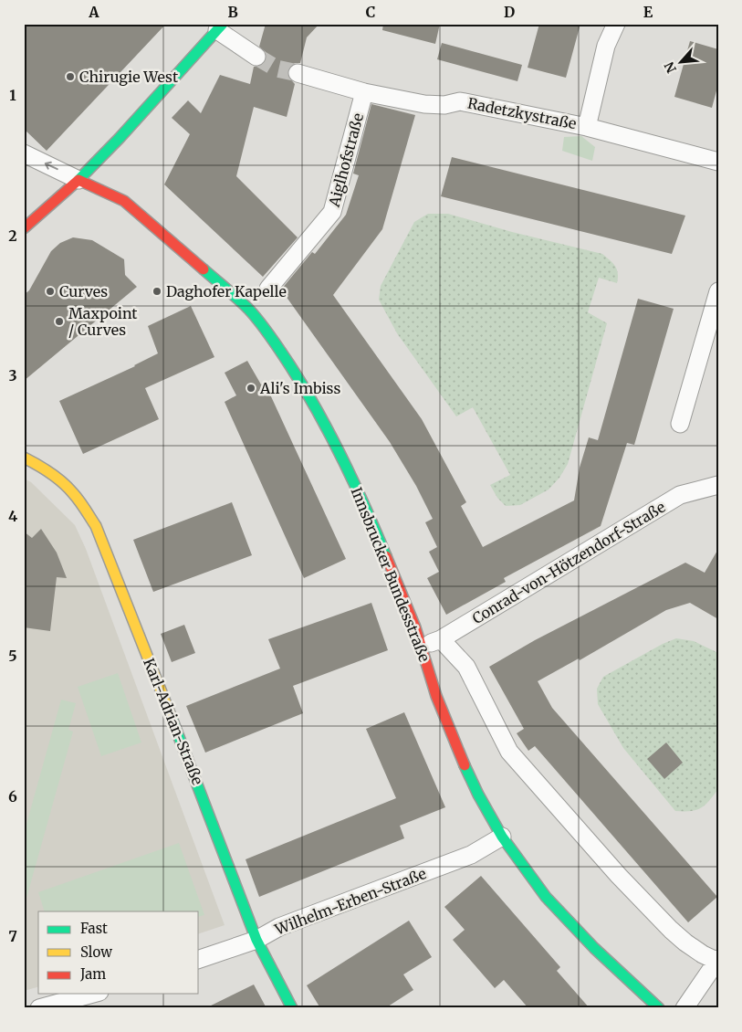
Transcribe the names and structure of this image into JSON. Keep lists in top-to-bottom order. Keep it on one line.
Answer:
{"streets":{"main road":["Innsbrucker Bundesstraße","Karl-Adrian-Straße"],"street":["Radetzkystraße","Aiglhofstraße","Conrad-von-Hötzendorf-Straße","Wilhelm-Erben-Straße"]},"crossings":[["Radetzkystraße","Aiglhofstraße"],["Conrad-von-Hötzendorf-Straße","Innsbrucker Bundesstraße"],["Innsbrucker Bundesstraße","Wilhelm-Erben-Straße"],["Karl-Adrian-Straße","Wilhelm-Erben-Straße"]],"places":["Chirugie West","Curves","Daghofer Kapelle","Maxpoint / Curves","Ali's Imbiss"],"legend":["Fast","Slow","Jam"],"north":"bottom left","grid":{"columns":["A","B","C","D","E"],"rows":["1","2","3","4","5","6","7"]}}
